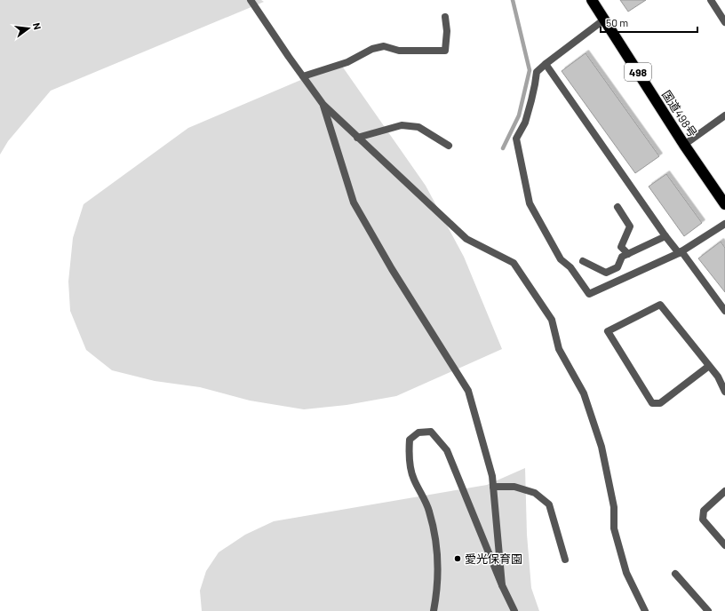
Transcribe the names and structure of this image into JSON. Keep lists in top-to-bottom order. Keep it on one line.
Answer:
{"streets":{"highway":["498","国道498号"]},"places":["愛光保育園"],"scale_bar":"50 m","north":"right"}
